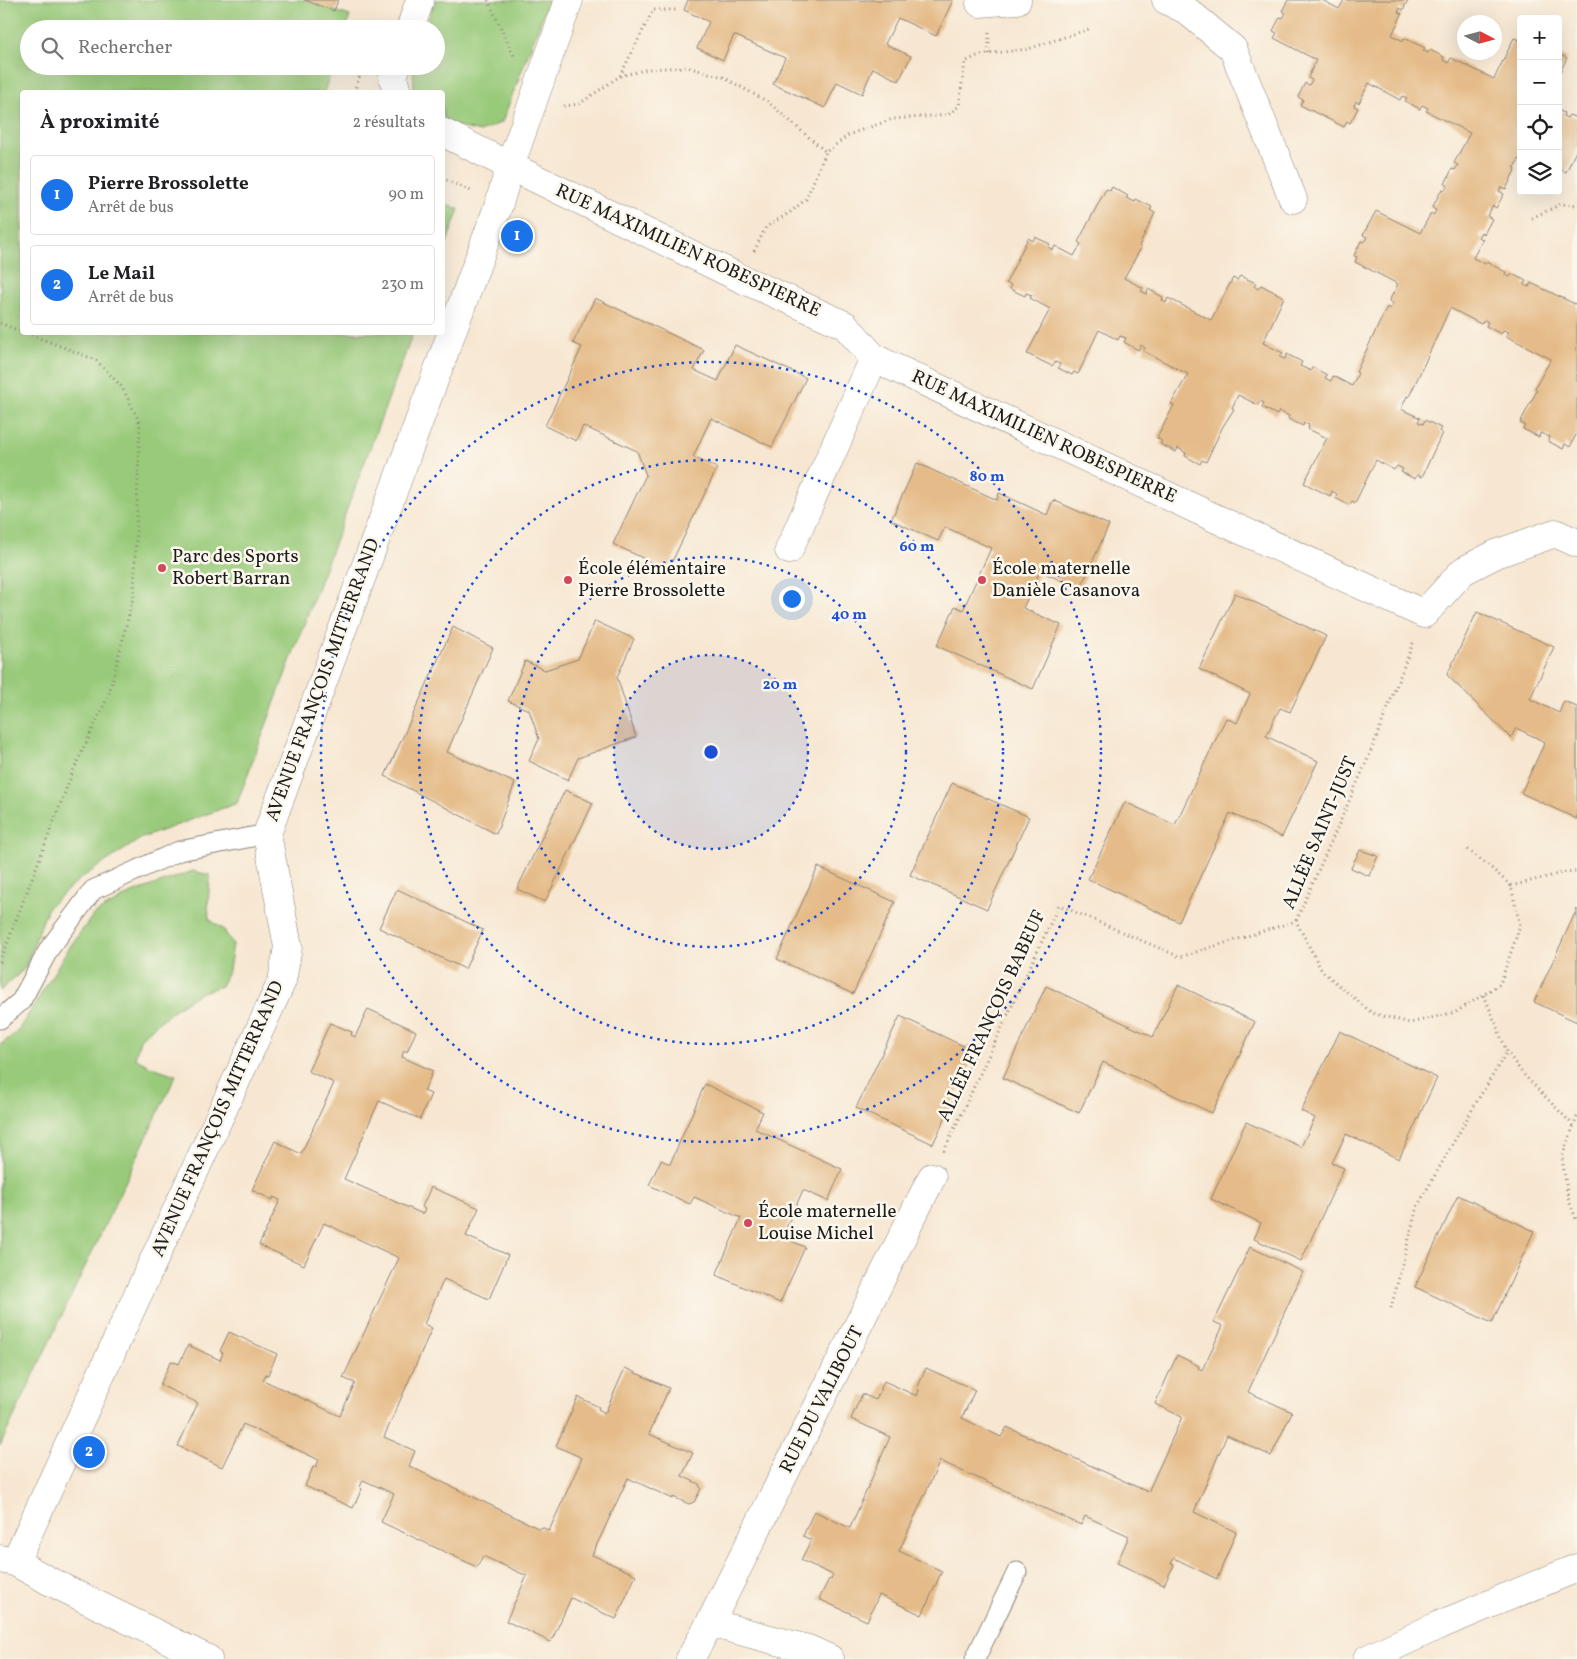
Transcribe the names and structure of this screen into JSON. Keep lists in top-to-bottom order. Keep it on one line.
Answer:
{"streets":{"street":["RUE MAXIMILIEN ROBESPIERRE","AVENUE FRANÇOIS MITTERRAND","RUE DU VALIBOUT"],"path":["ALLÉE SAINT-JUST","ALLÉE FRANÇOIS BABEUF"]},"crossings":[["RUE MAXIMILIEN ROBESPIERRE","AVENUE FRANÇOIS MITTERRAND"],["RUE MAXIMILIEN ROBESPIERRE","ALLÉE SAINT-JUST"],["ALLÉE SAINT-JUST","ALLÉE FRANÇOIS BABEUF"],["ALLÉE FRANÇOIS BABEUF","RUE DU VALIBOUT"]],"places":["Parc des Sports Robert Barran","École élémentaire Pierre Brossolette","École maternelle Danièle Casanova","École maternelle Louise Michel"],"north":"right","page":{"map_buttons":["+","−"],"search":"Rechercher","heading":["À proximité","2 résultats"],"list":[{"mark":"1","name":"Pierre Brossolette","note":"Arrêt de bus","value":"90 m"},{"mark":"2","name":"Le Mail","note":"Arrêt de bus","value":"230 m"}],"pins":["1","2"]},"rings":["80 m","60 m","40 m","20 m"]}
